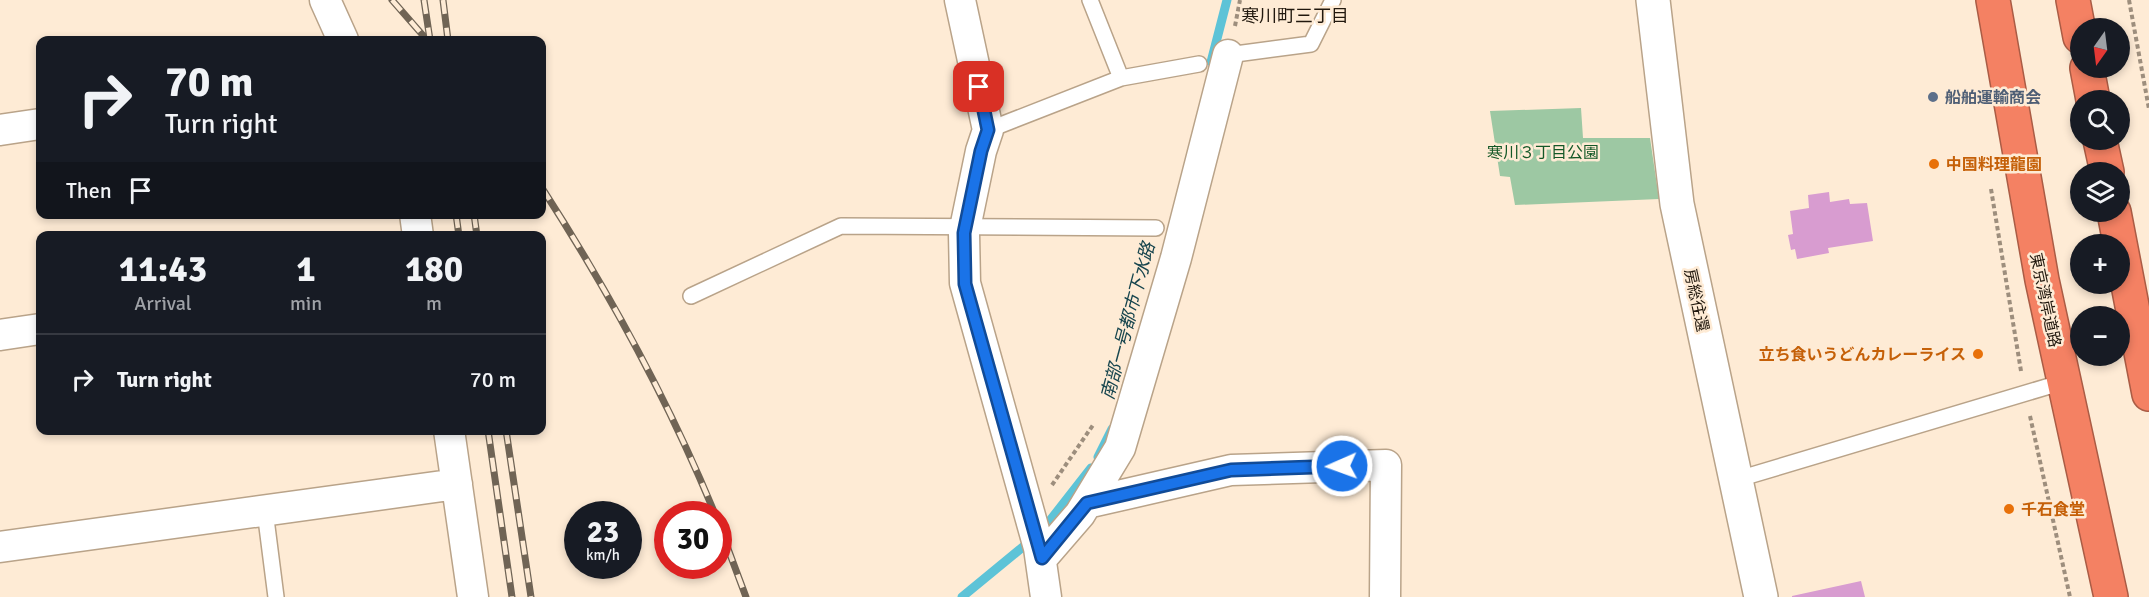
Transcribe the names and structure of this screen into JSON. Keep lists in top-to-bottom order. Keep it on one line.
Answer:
{"streets":{"highway":["東京湾岸道路"],"street":["房総往還"]},"districts":["寒川町三丁目"],"water":["南部一号都市下水路"],"parks":["寒川３丁目公園"],"places":["船舶運輸商会","中国料理龍園","立ち食いうどんカレーライス","千石食堂"],"north":"bottom","page":{"map_buttons":["+","−"],"turn":["70 m","Turn right"],"then":"Then","eta":["11:43","Arrival","1","min","180","m"],"list":[{"name":"Turn right","value":"70 m"}],"speed":"23 km/h","limit":"30"}}
